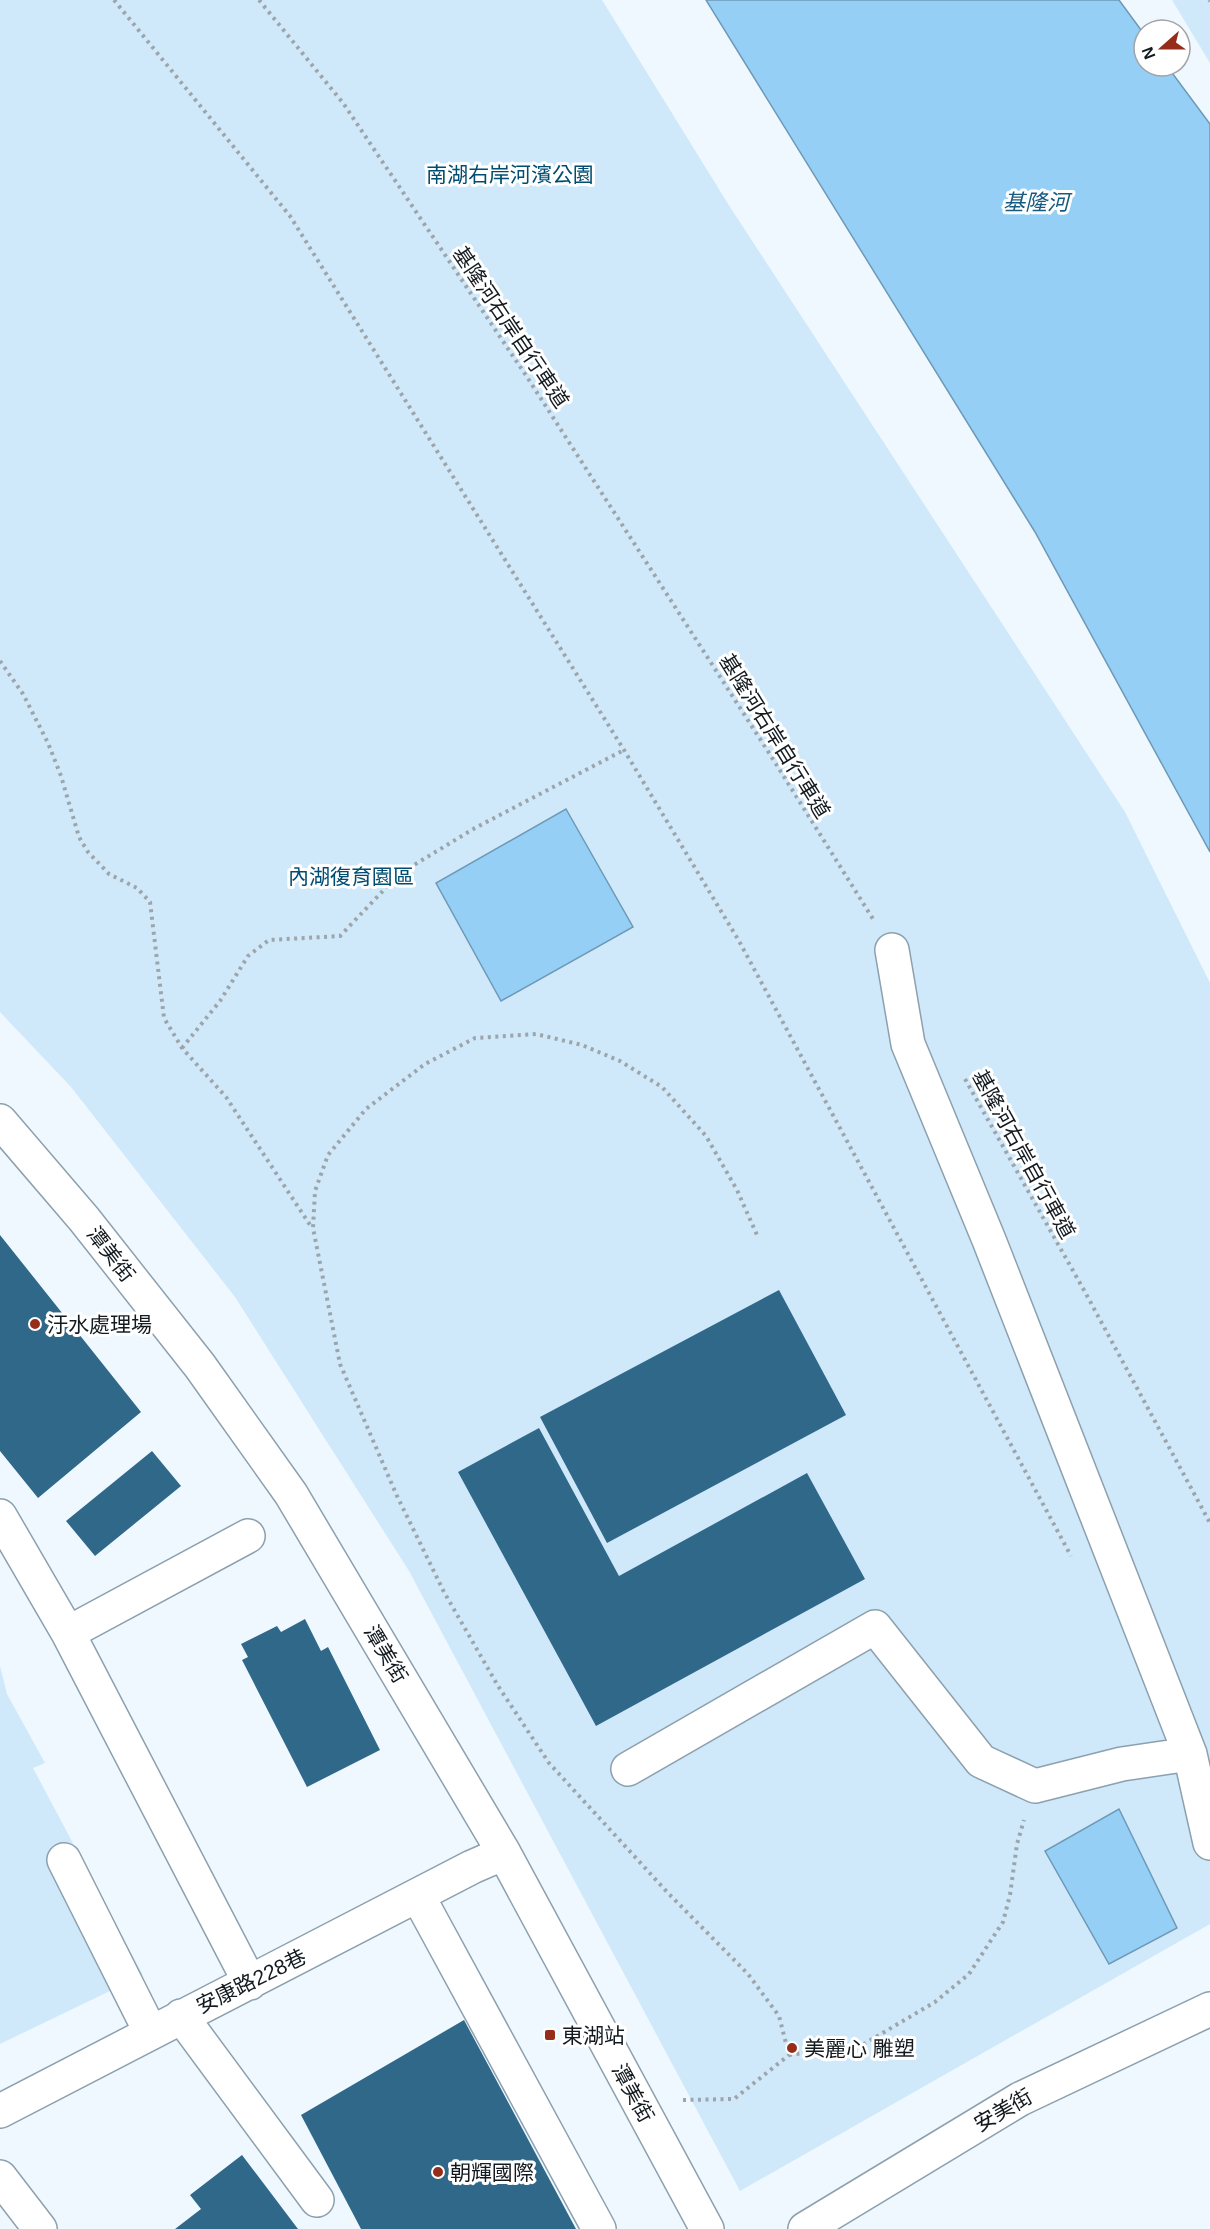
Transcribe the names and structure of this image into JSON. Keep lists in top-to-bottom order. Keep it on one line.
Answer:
{"streets":{"street":["潭美街","安康路228巷","安美街"],"path":["基隆河右岸自行車道"]},"crossings":[["潭美街","安康路228巷"]],"water":["基隆河"],"parks":["南湖右岸河濱公園","內湖復育園區"],"places":{"other":["汙水處理場","美麗心 雕塑","朝輝國際"],"transit":["東湖站"]},"north":"left"}
